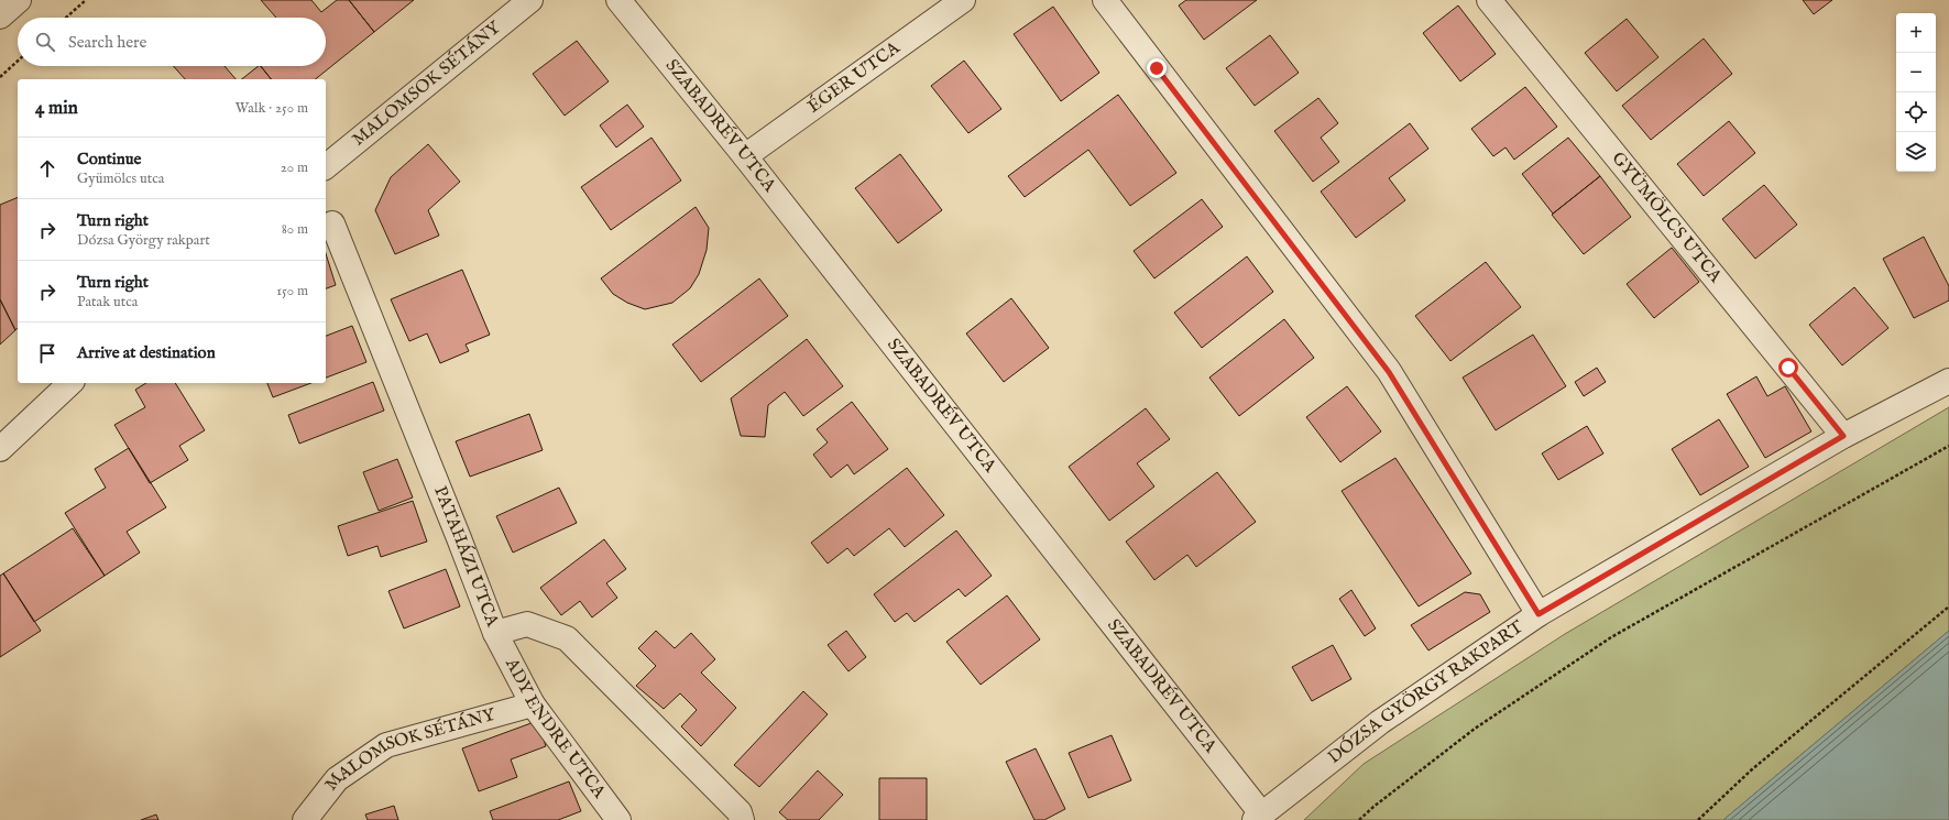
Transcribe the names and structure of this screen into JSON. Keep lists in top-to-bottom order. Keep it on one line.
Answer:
{"streets":{"street":["ÉGER UTCA","MALOMSOK SÉTÁNY","SZABADRÉV UTCA","GYÜMÖLCS UTCA","PATAHÁZI UTCA","DÓZSA GYÖRGY RAKPART","ADY ENDRE UTCA"]},"crossings":[["ÉGER UTCA","SZABADRÉV UTCA"],["MALOMSOK SÉTÁNY","ADY ENDRE UTCA"],["SZABADRÉV UTCA","DÓZSA GYÖRGY RAKPART"],["GYÜMÖLCS UTCA","DÓZSA GYÖRGY RAKPART"],["PATAHÁZI UTCA","ADY ENDRE UTCA"]],"page":{"map_buttons":["+","−"],"search":"Search here","heading":["4 min","Walk · 250 m"],"list":[["Continue","Gyümölcs utca","20 m"],["Turn right","Dózsa György rakpart","80 m"],["Turn right","Patak utca","150 m"],"Arrive at destination"]}}
